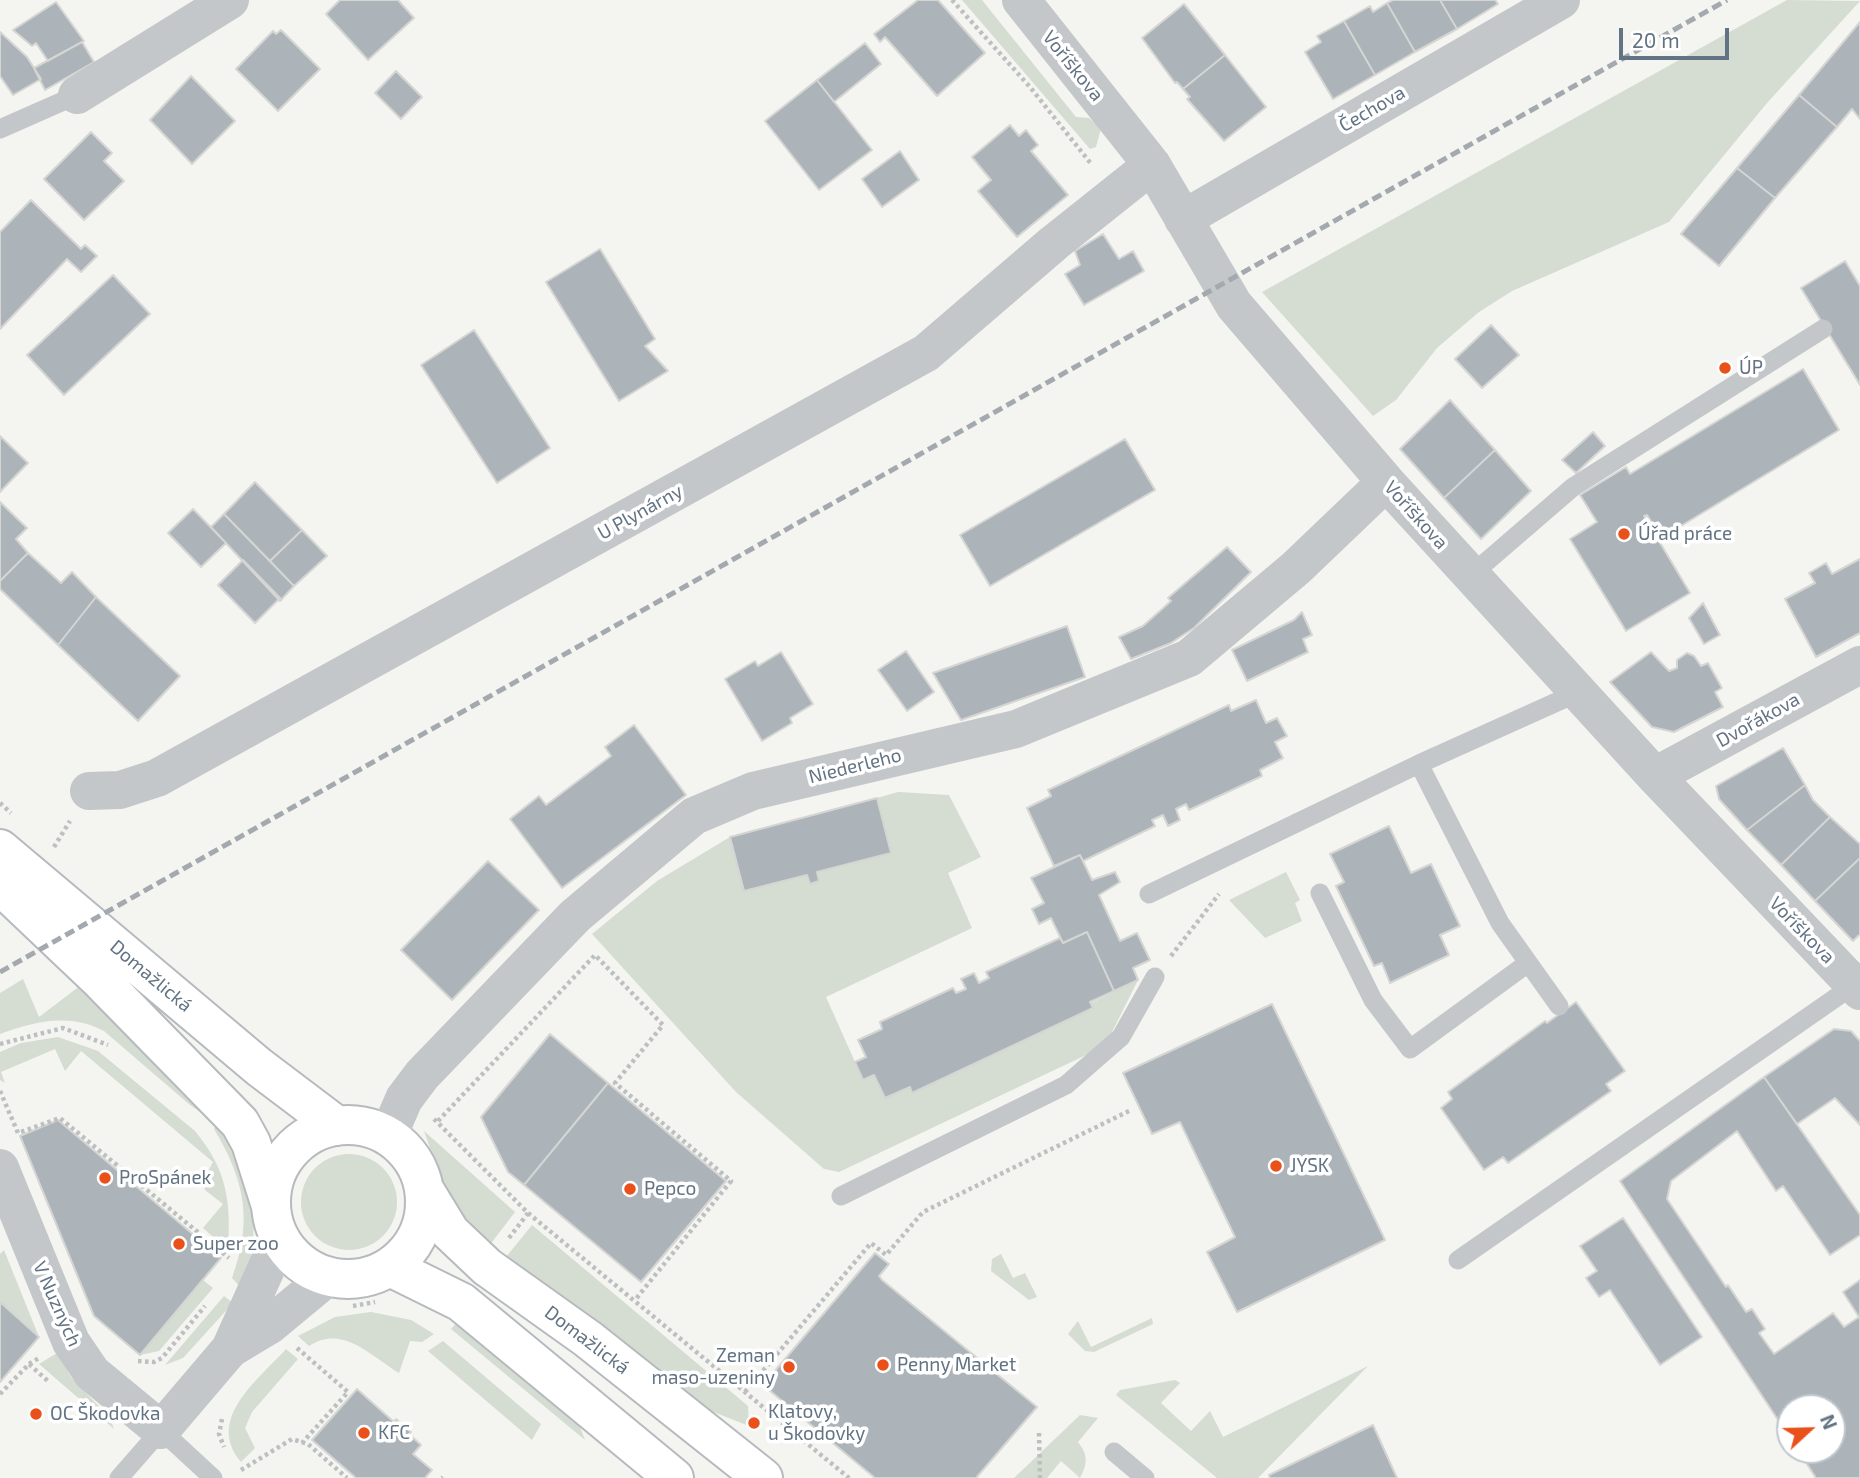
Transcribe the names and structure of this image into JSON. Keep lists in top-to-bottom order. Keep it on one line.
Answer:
{"streets":{"main road":["Domažlická"],"street":["Voříškova","Čechova","U Plynárny","Dvořákova","Niederleho","V Nuzných"]},"crossings":[["Voříškova","Čechova"],["Voříškova","U Plynárny"],["Voříškova","Dvořákova"],["Voříškova","Niederleho"],["Niederleho","Domažlická"]],"places":["ÚP","Úřad práce","JYSK","ProSpánek","Pepco","Super zoo","Penny Market","Zeman maso-uzeniny","OC Škodovka","Klatovy, u Škodovky","KFC"],"scale_bar":"20 m","north":"right"}
